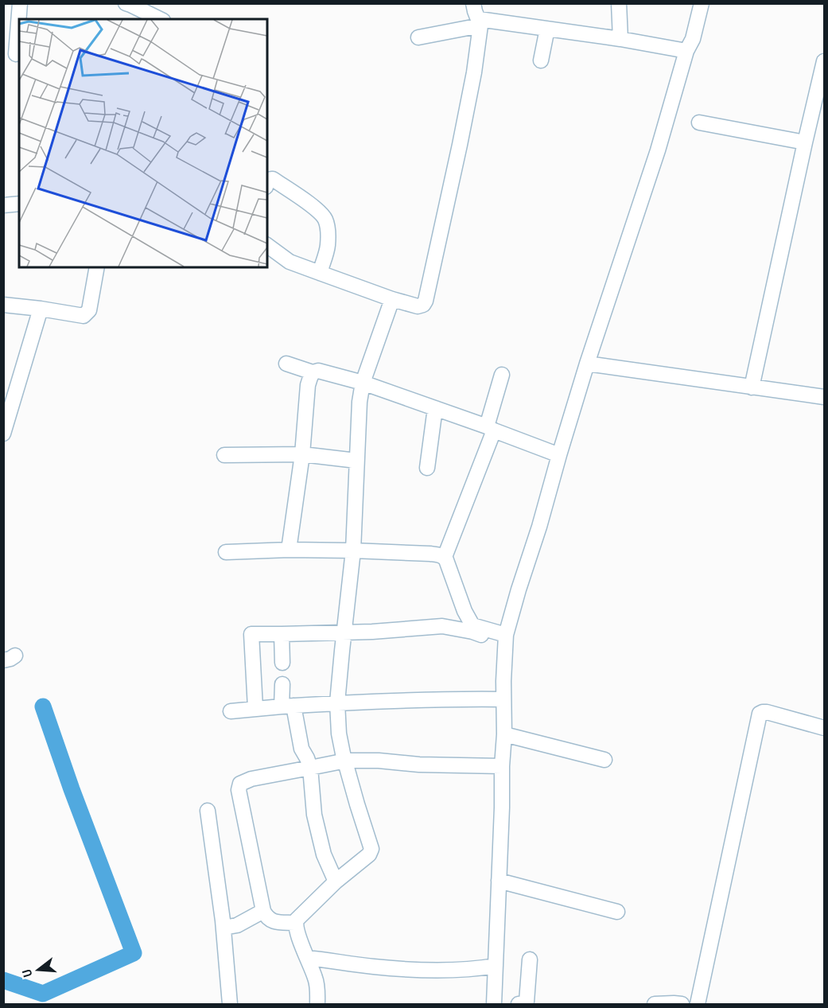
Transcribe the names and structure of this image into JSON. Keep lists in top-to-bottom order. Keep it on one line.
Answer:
{"north":"left"}
